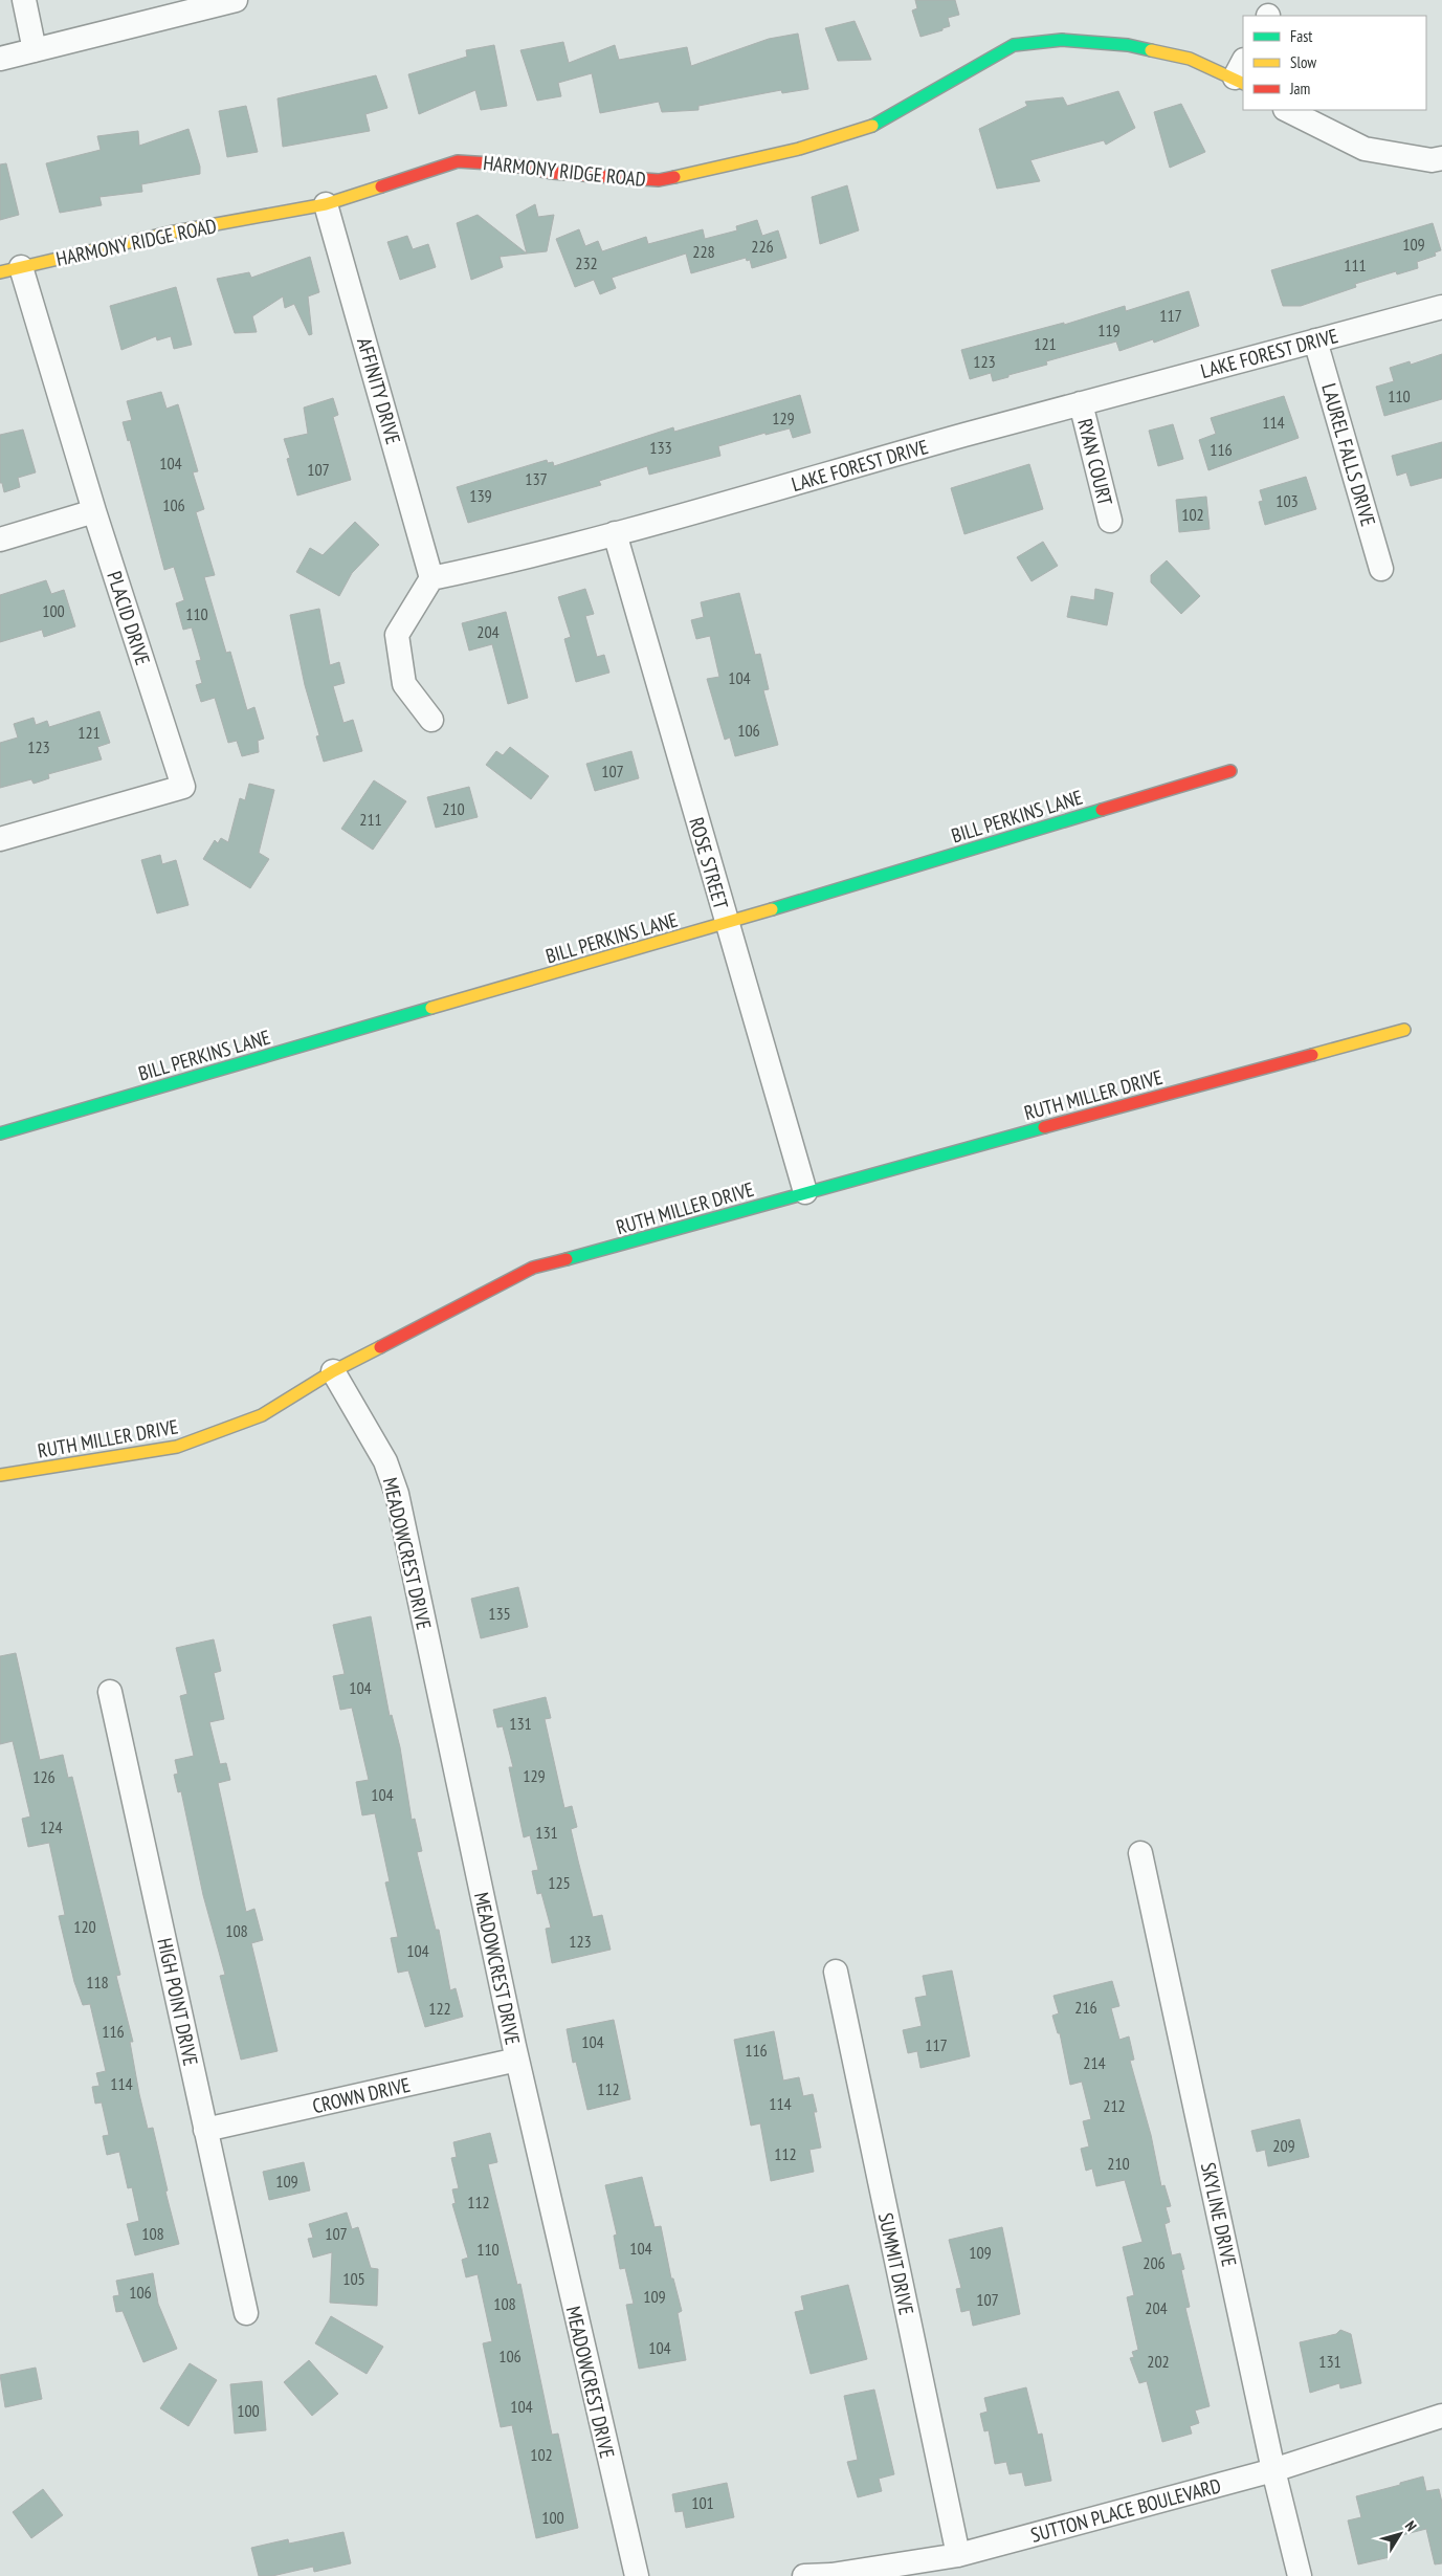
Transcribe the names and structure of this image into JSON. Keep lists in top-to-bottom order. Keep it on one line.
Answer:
{"streets":{"street":["HARMONY RIDGE ROAD","LAKE FOREST DRIVE","AFFINITY DRIVE","LAUREL FALLS DRIVE","RYAN COURT","PLACID DRIVE","BILL PERKINS LANE","ROSE STREET","RUTH MILLER DRIVE","MEADOWCREST DRIVE","HIGH POINT DRIVE","CROWN DRIVE","SKYLINE DRIVE","SUMMIT DRIVE","SUTTON PLACE BOULEVARD"]},"crossings":[["HARMONY RIDGE ROAD","AFFINITY DRIVE"],["HARMONY RIDGE ROAD","PLACID DRIVE"],["LAKE FOREST DRIVE","AFFINITY DRIVE"],["LAKE FOREST DRIVE","LAUREL FALLS DRIVE"],["LAKE FOREST DRIVE","RYAN COURT"],["LAKE FOREST DRIVE","ROSE STREET"],["BILL PERKINS LANE","ROSE STREET"],["ROSE STREET","RUTH MILLER DRIVE"],["RUTH MILLER DRIVE","MEADOWCREST DRIVE"],["MEADOWCREST DRIVE","CROWN DRIVE"],["HIGH POINT DRIVE","CROWN DRIVE"],["SKYLINE DRIVE","SUTTON PLACE BOULEVARD"],["SUMMIT DRIVE","SUTTON PLACE BOULEVARD"]],"house_numbers":["109","226","228","232","111","117","119","121","123","110","129","114","133","116","104","107","137","139","103","106","102","100","110","204","104","106","121","123","107","210","211","135","104","131","129","126","104","124","131","125","120","108","123","104","118","216","122","116","104","117","116","214","114","112","114","212","209","112","210","109","112","108","107","104","110","109","206","105","106","109","107","108","204","104","106","202","131","104","100","102","101","100"],"legend":["Fast","Slow","Jam"],"north":"top right"}
